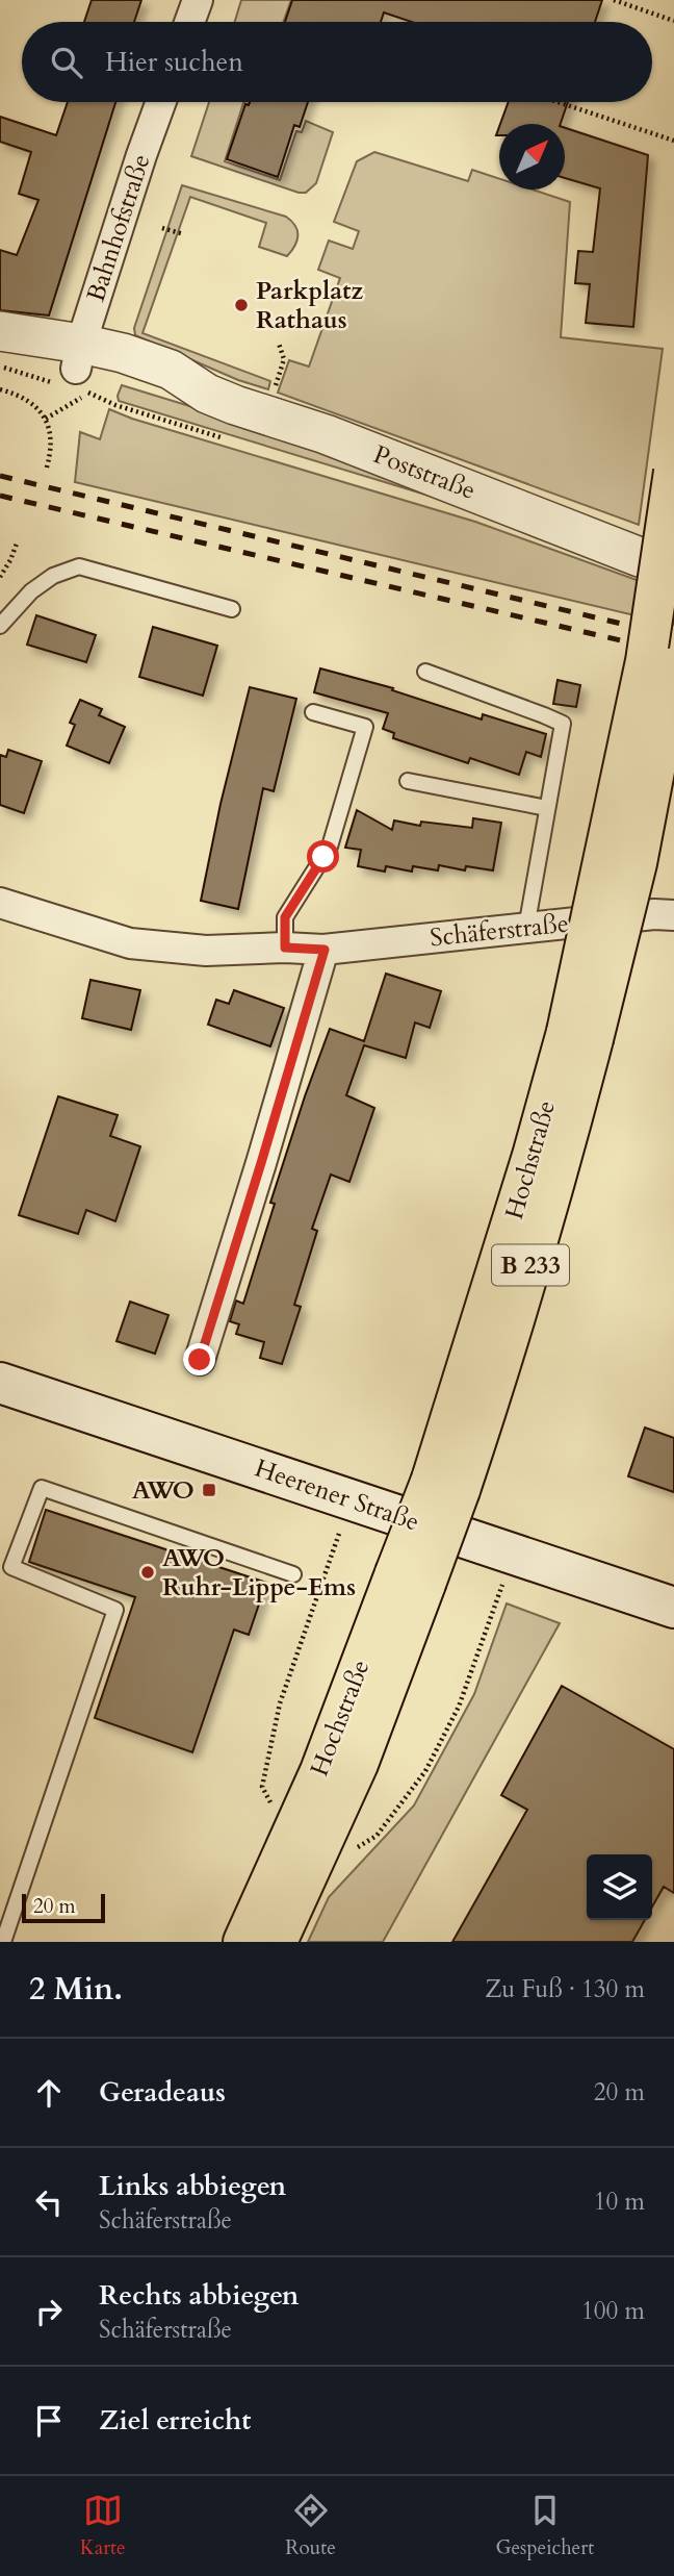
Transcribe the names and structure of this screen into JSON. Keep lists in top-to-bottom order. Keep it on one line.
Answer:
{"streets":{"main road":["Hochstraße","B 233","Heerener Straße"],"street":["Bahnhofstraße","Poststraße","Schäferstraße"]},"crossings":[["Bahnhofstraße","Poststraße"]],"places":{"other":["Parkplatz Rathaus","AWO Ruhr-Lippe-Ems"],"transit":["AWO"]},"scale_bar":"20 m","north":"top right","page":{"search":"Hier suchen","scale":"20 m","heading":["2 Min.","Zu Fuß · 130 m"],"list":[["Geradeaus","20 m"],["Links abbiegen","Schäferstraße","10 m"],["Rechts abbiegen","Schäferstraße","100 m"],"Ziel erreicht"],"nav":["Karte","Route","Gespeichert"]}}
